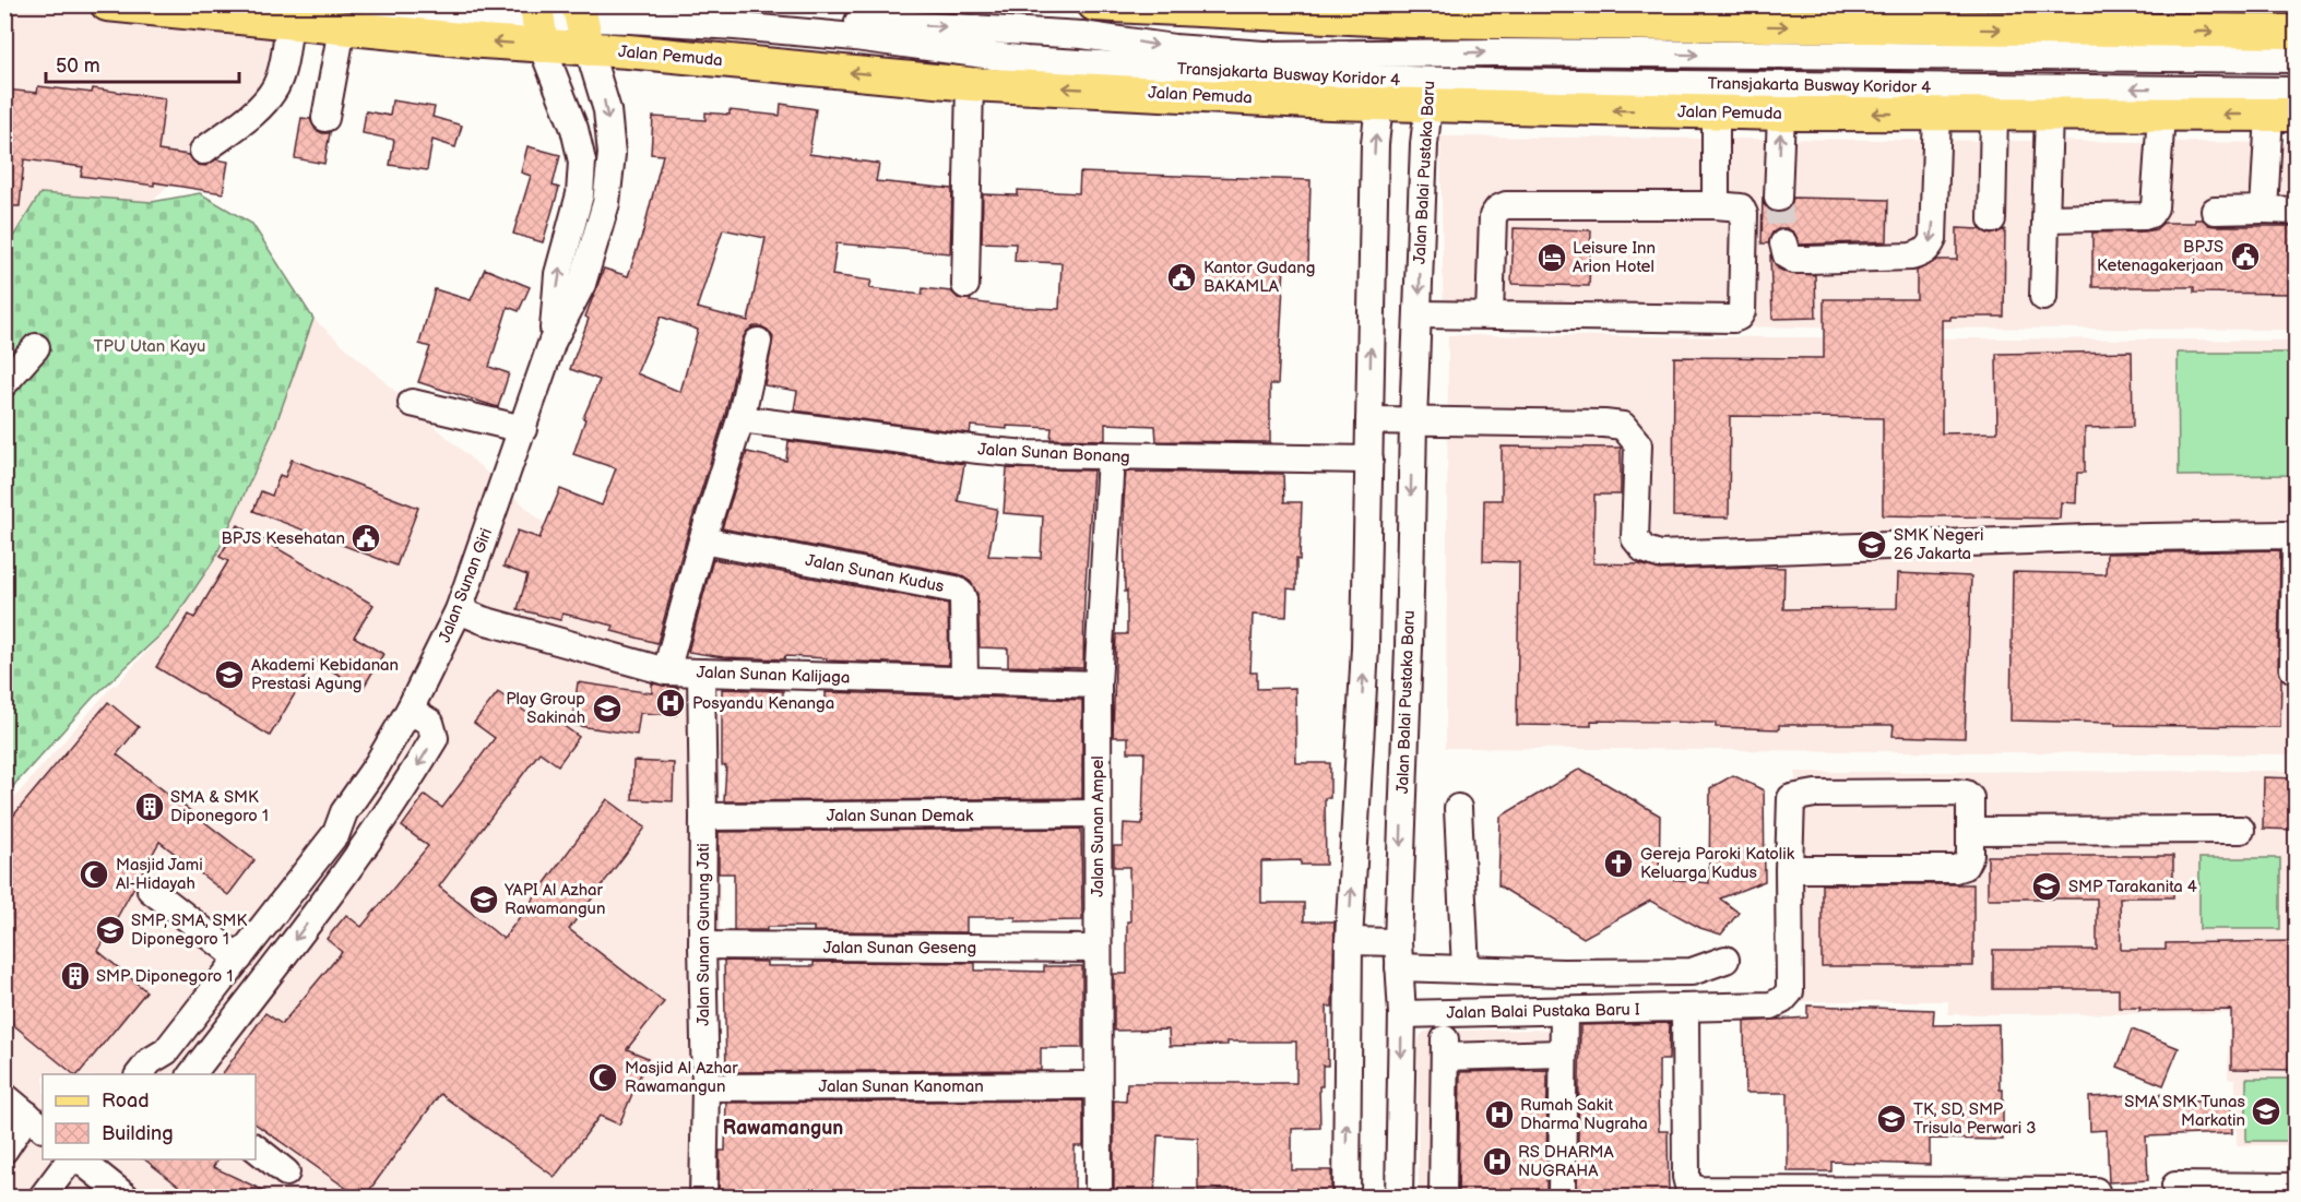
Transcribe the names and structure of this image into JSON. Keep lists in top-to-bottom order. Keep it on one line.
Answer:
{"streets":{"main road":["Jalan Pemuda"],"street":["Transjakarta Busway Koridor 4","Jalan Balai Pustaka Baru","Jalan Sunan Bonang","Jalan Sunan Kudus","Jalan Sunan Giri","Jalan Sunan Kalijaga","Jalan Sunan Demak","Jalan Sunan Ampel","Jalan Sunan Gunung Jati","Jalan Sunan Geseng","Jalan Balai Pustaka Baru I","Jalan Sunan Kanoman"]},"crossings":[["Jalan Pemuda","Transjakarta Busway Koridor 4"],["Jalan Pemuda","Jalan Balai Pustaka Baru"],["Jalan Pemuda","Jalan Sunan Giri"],["Transjakarta Busway Koridor 4","Jalan Balai Pustaka Baru"],["Transjakarta Busway Koridor 4","Jalan Sunan Giri"],["Jalan Balai Pustaka Baru","Jalan Balai Pustaka Baru I"],["Jalan Sunan Bonang","Jalan Sunan Ampel"],["Jalan Sunan Kudus","Jalan Sunan Kalijaga"],["Jalan Sunan Giri","Jalan Sunan Kalijaga"],["Jalan Sunan Kalijaga","Jalan Sunan Ampel"],["Jalan Sunan Kalijaga","Jalan Sunan Gunung Jati"],["Jalan Sunan Demak","Jalan Sunan Ampel"],["Jalan Sunan Demak","Jalan Sunan Gunung Jati"],["Jalan Sunan Ampel","Jalan Sunan Geseng"],["Jalan Sunan Ampel","Jalan Sunan Kanoman"],["Jalan Sunan Gunung Jati","Jalan Sunan Geseng"],["Jalan Sunan Gunung Jati","Jalan Sunan Kanoman"]],"districts":["Rawamangun"],"parks":["TPU Utan Kayu"],"places":{"public building":["BPJS Ketenagakerjaan","Kantor Gudang BAKAMLA","BPJS Kesehatan"],"hotel":["Leisure Inn Arion Hotel"],"school or university":["SMK Negeri 26 Jakarta","Akademi Kebidanan Prestasi Agung","Play Group Sakinah","SMP Tarakanita 4","YAPI Al Azhar Rawamangun","SMP, SMA, SMK Diponegoro 1","SMA SMK Tunas Markatin","TK, SD, SMP Trisula Perwari 3"],"hospital":["Posyandu Kenanga","Rumah Sakit Dharma Nugraha","RS DHARMA NUGRAHA"],"building":["SMA & SMK Diponegoro 1","SMP Diponegoro 1"],"church":["Gereja Paroki Katolik Keluarga Kudus"],"mosque":["Masjid Jami Al-Hidayah","Masjid Al Azhar Rawamangun"]},"legend":["Road","Building"],"scale_bar":"50 m"}
